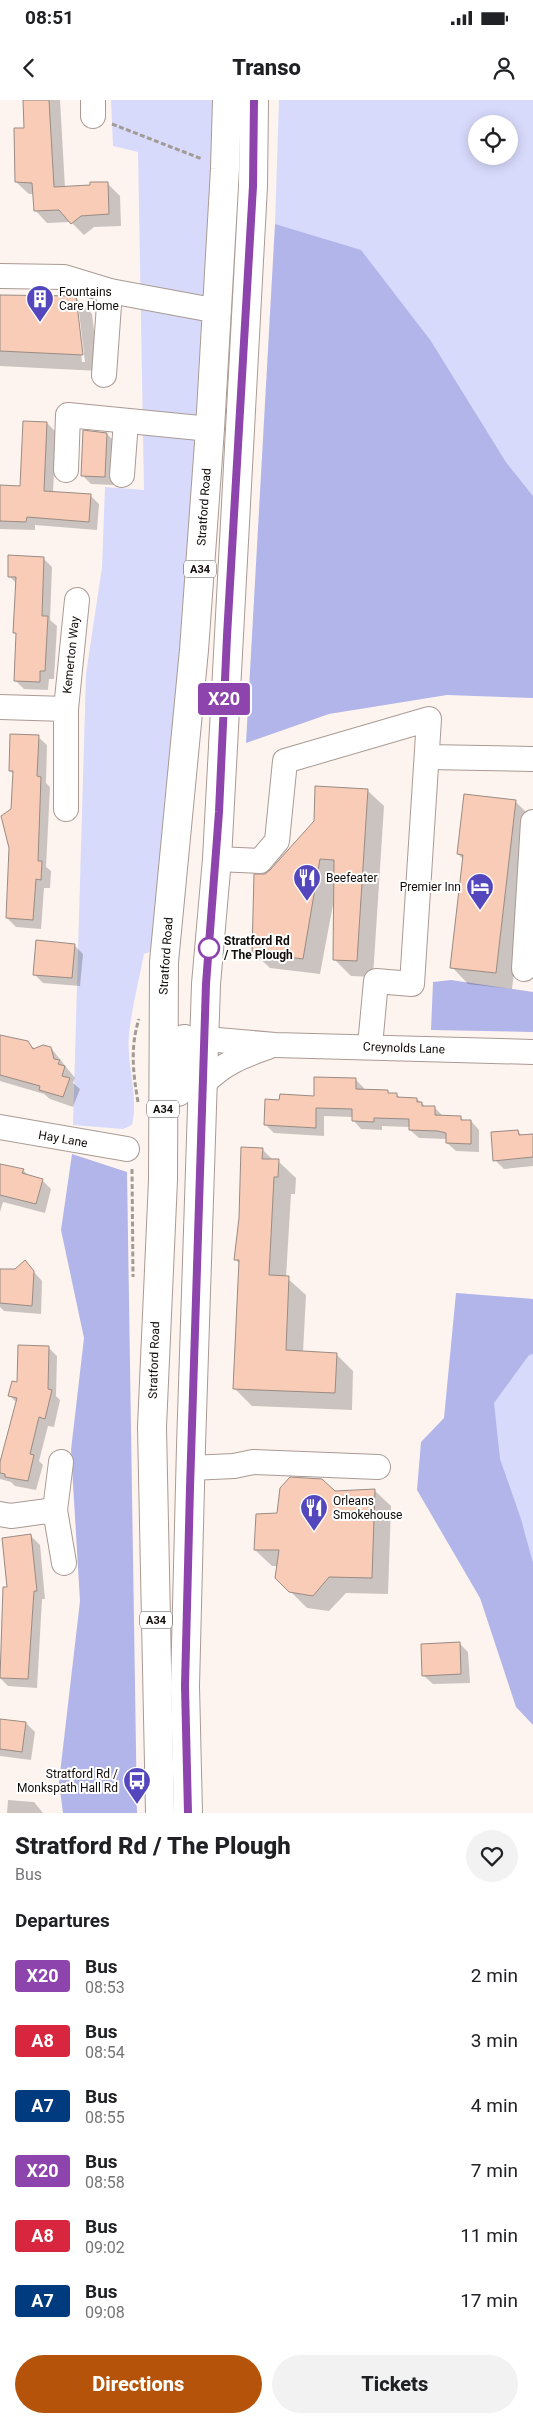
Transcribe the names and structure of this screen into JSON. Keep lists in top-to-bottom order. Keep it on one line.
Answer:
{"streets":{"highway":["Stratford Road","A34"],"street":["Kemerton Way","Creynolds Lane","Hay Lane"]},"crossings":[["Stratford Road","Creynolds Lane"]],"places":{"building":["Fountains Care Home"],"restaurant":["Beefeater","Orleans Smokehouse"],"hotel":["Premier Inn"],"other":["Stratford Rd / The Plough"],"bus stop":["Stratford Rd / Monkspath Hall Rd"]},"lines":["bus line X20"],"page":{"status":"08:51","header":"Transo","on_map":"X20","heading":[["Stratford Rd / The Plough","Bus"],"Departures"],"list":[{"mark":"X20","name":"Bus","note":"08:53","value":"2 min"},{"mark":"A8","name":"Bus","note":"08:54","value":"3 min"},{"mark":"A7","name":"Bus","note":"08:55","value":"4 min"},{"mark":"X20","name":"Bus","note":"08:58","value":"7 min"},{"mark":"A8","name":"Bus","note":"09:02","value":"11 min"},{"mark":"A7","name":"Bus","note":"09:08","value":"17 min"}],"buttons":["Directions","Tickets"]}}
